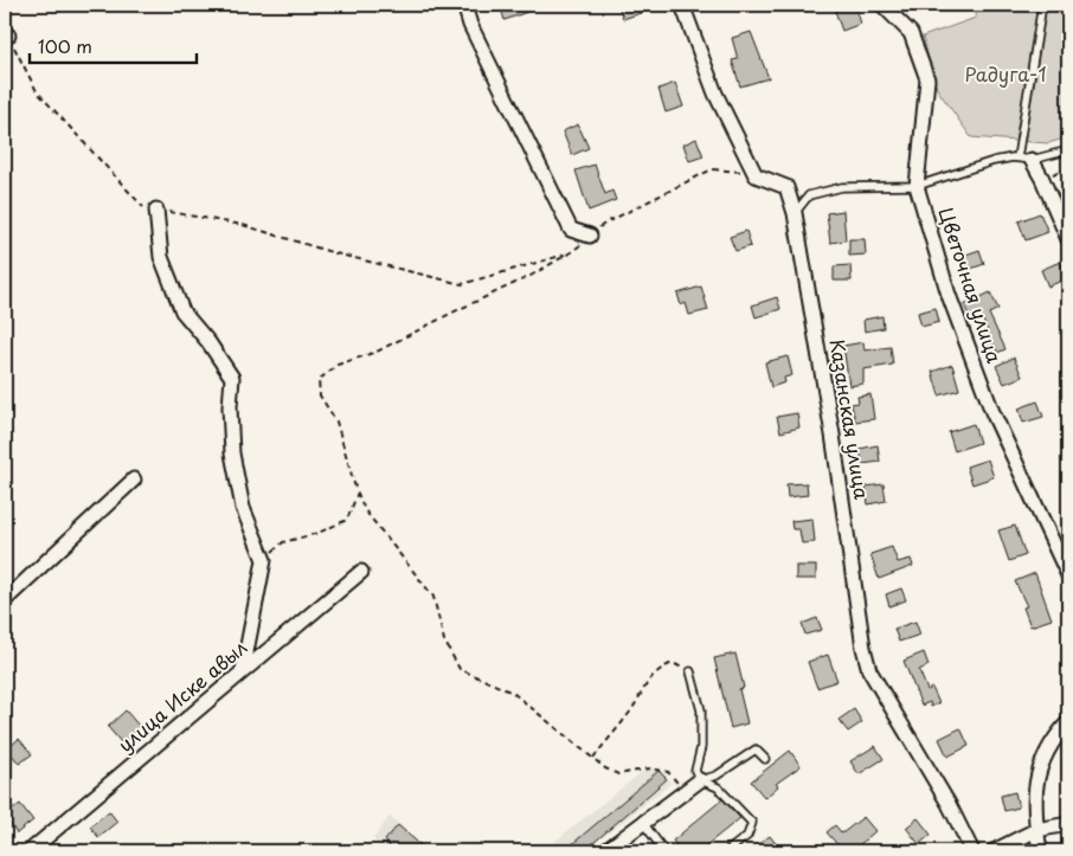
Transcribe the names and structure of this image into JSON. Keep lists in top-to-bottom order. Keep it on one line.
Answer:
{"streets":{"street":["Цветочная улица","Казанская улица","улица Иске авыл"]},"parks":["Радуга-1"],"scale_bar":"100 m"}
